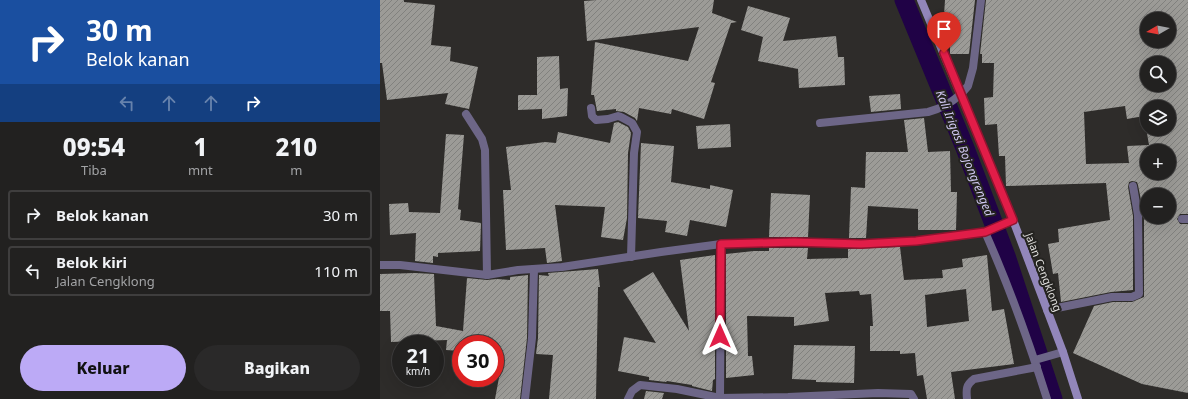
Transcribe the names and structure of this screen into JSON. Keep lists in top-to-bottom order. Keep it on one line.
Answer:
{"streets":{"main road":["Jalan Cengklong"]},"water":["Kali Irigasi Bojongrenged"],"north":"left","page":{"turn":["30 m","Belok kanan"],"map_buttons":["+","−"],"eta":["09:54","Tiba","1","mnt","210","m"],"list":[{"name":"Belok kanan","value":"30 m"},{"name":"Belok kiri","note":"Jalan Cengklong","value":"110 m"}],"speed":"21 km/h","limit":"30","buttons":["Keluar","Bagikan"]}}
